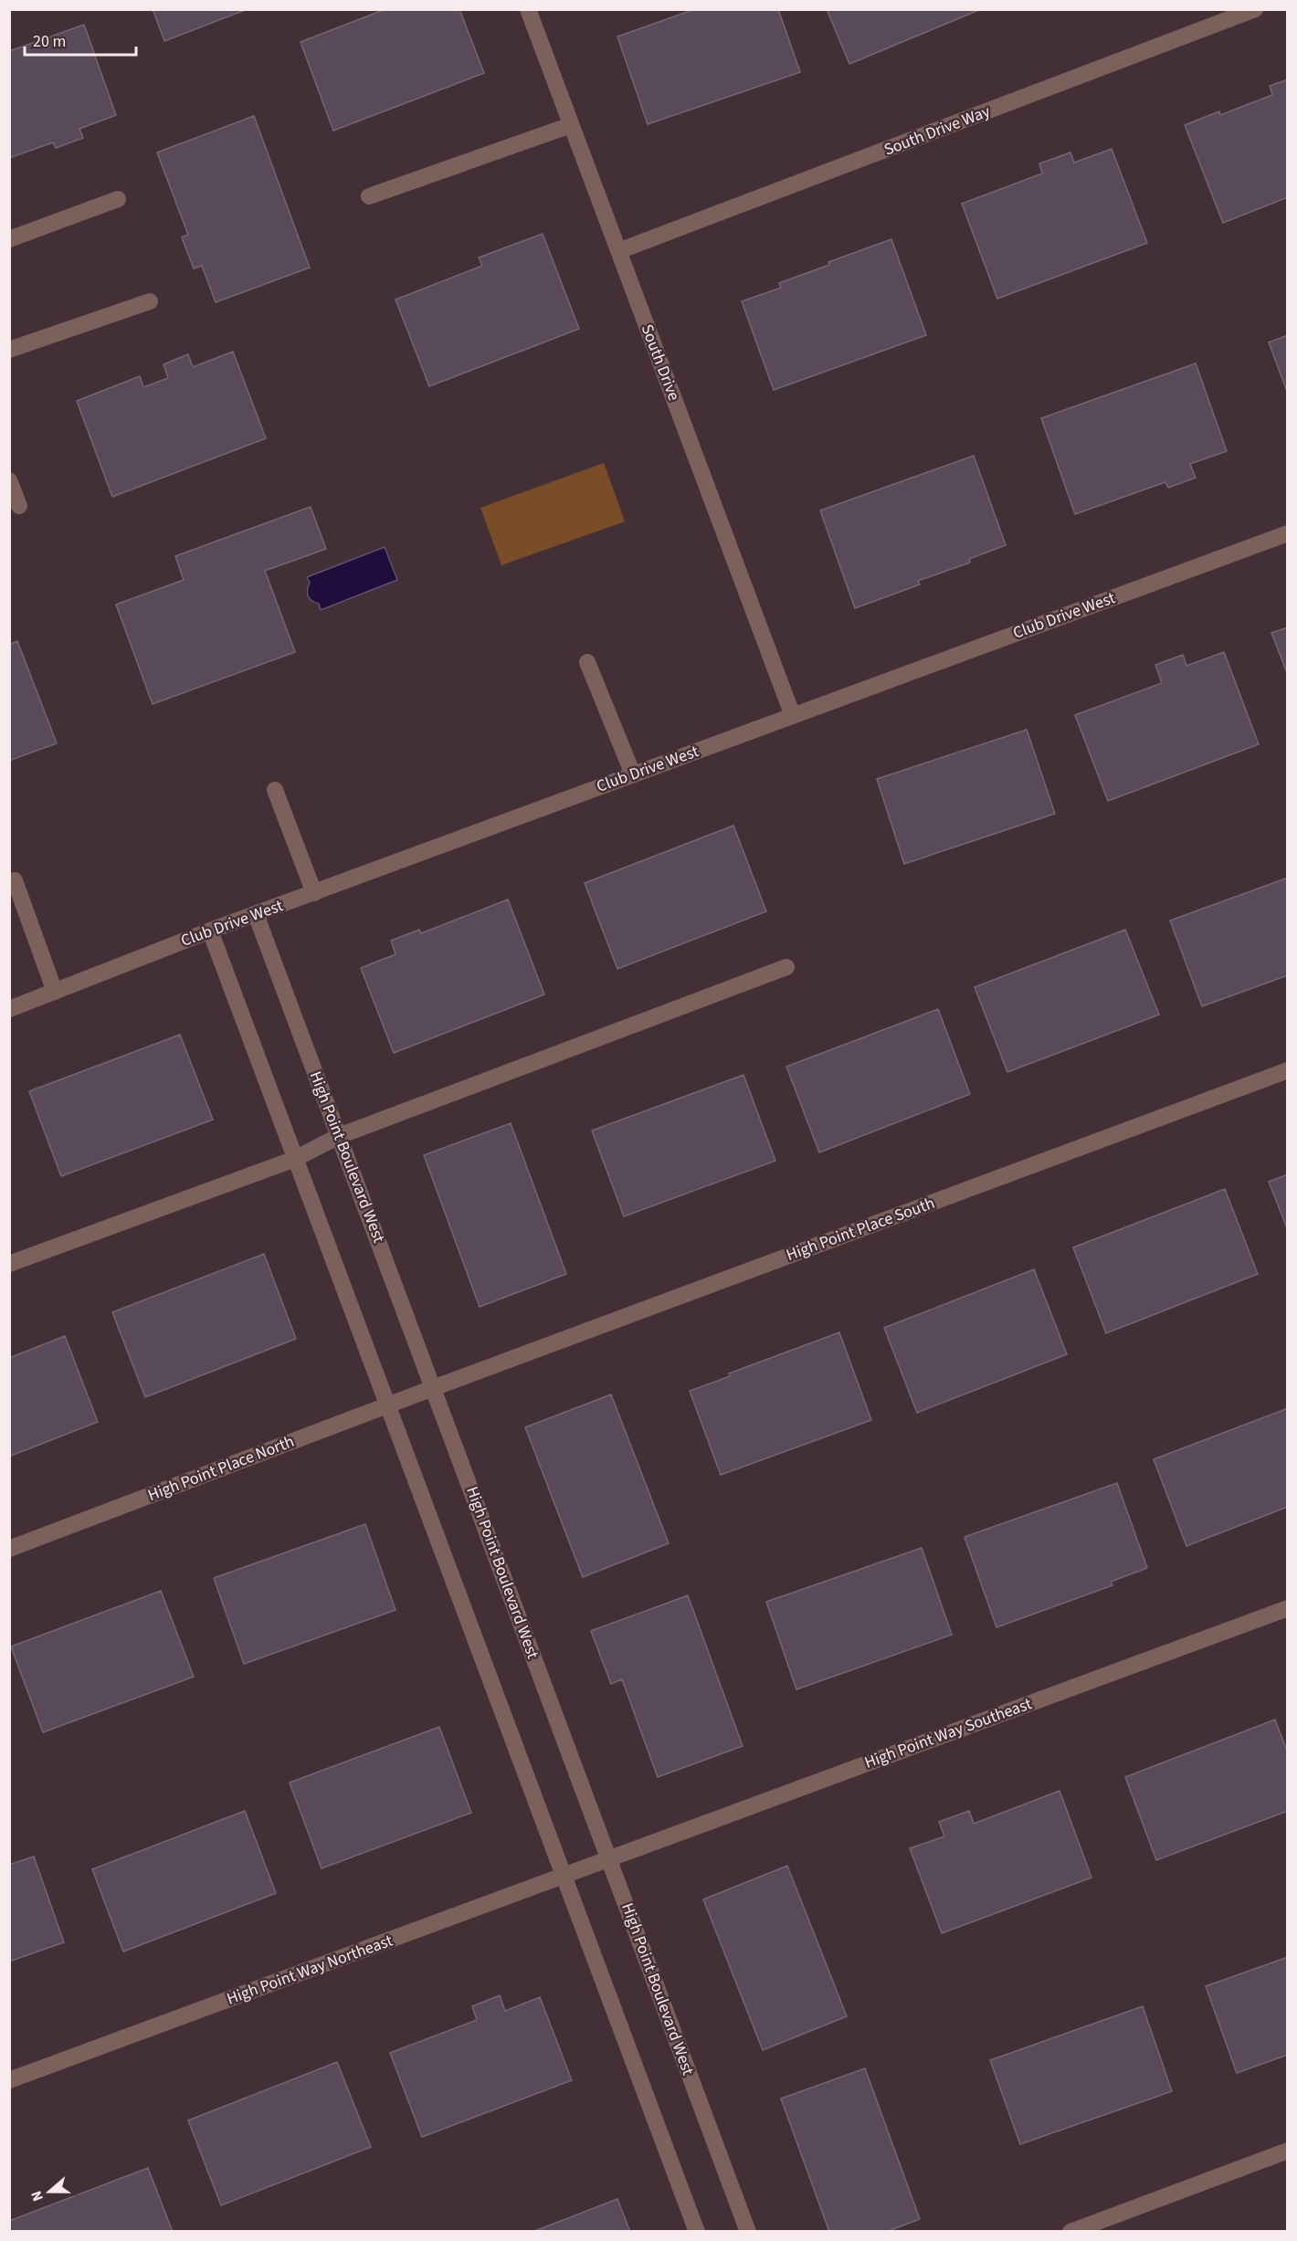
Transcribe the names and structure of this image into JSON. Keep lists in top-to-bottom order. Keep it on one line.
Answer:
{"streets":{"street":["South Drive Way","South Drive","Club Drive West","High Point Boulevard West","High Point Place South","High Point Place North","High Point Way Southeast","High Point Way Northeast"]},"crossings":[["South Drive Way","South Drive"],["South Drive","Club Drive West"],["Club Drive West","High Point Boulevard West"],["High Point Boulevard West","High Point Place South"],["High Point Boulevard West","High Point Place North"],["High Point Boulevard West","High Point Way Southeast"],["High Point Boulevard West","High Point Way Northeast"],["High Point Place South","High Point Place North"],["High Point Way Southeast","High Point Way Northeast"]],"scale_bar":"20 m","north":"left"}
